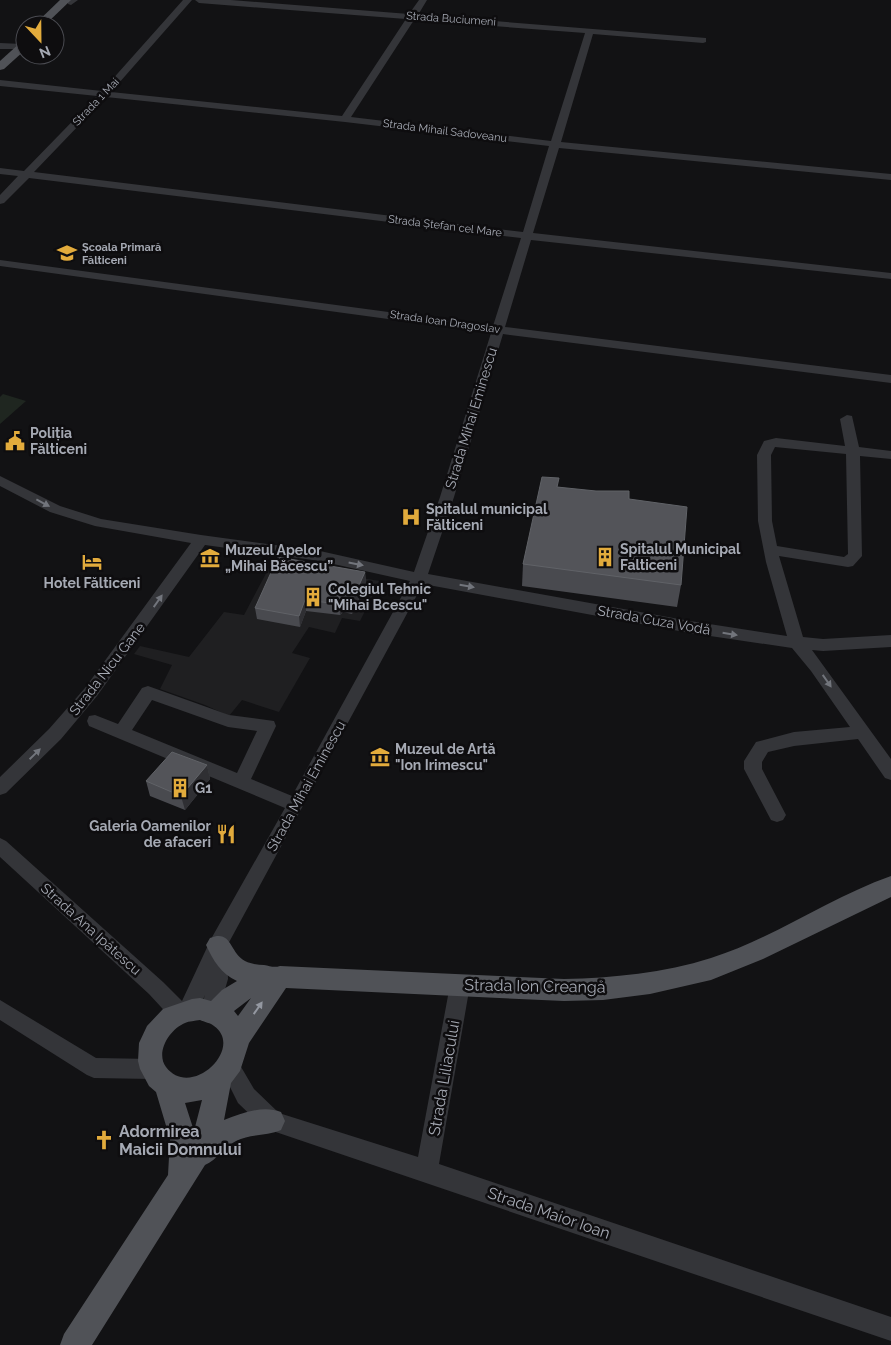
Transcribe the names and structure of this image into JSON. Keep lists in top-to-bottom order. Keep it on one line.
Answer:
{"streets":{"main road":["Strada Ion Creangă"],"street":["Strada Buciumeni","Strada 1 Mai","Strada Mihail Sadoveanu","Strada Ștefan cel Mare","Strada Ioan Dragoslav","Strada Mihai Eminescu","Strada Cuza Vodă","Strada Nicu Gane","Strada Ana Ipătescu","Strada Liliacului","Strada Maior Ioan"]},"crossings":[["Strada Buciumeni","Strada Mihai Eminescu"],["Strada 1 Mai","Strada Mihail Sadoveanu"],["Strada 1 Mai","Strada Ștefan cel Mare"],["Strada Mihail Sadoveanu","Strada Mihai Eminescu"],["Strada Ștefan cel Mare","Strada Mihai Eminescu"],["Strada Ioan Dragoslav","Strada Mihai Eminescu"],["Strada Mihai Eminescu","Strada Cuza Vodă"],["Strada Cuza Vodă","Strada Nicu Gane"],["Strada Ana Ipătescu","Strada Ion Creangă"],["Strada Ana Ipătescu","Strada Maior Ioan"],["Strada Ion Creangă","Strada Liliacului"],["Strada Ion Creangă","Strada Maior Ioan"],["Strada Liliacului","Strada Maior Ioan"]],"one_way":["Strada Cuza Vodă","Strada Nicu Gane"],"places":{"school or university":["Școala Primară Fălticeni"],"public building":["Poliția Fălticeni"],"hospital":["Spitalul municipal Fălticeni"],"building":["Spitalul Municipal Falticeni","Colegiul Tehnic \"Mihai Bcescu\"","G1"],"museum":["Muzeul Apelor „Mihai Băcescu”","Muzeul de Artă \"Ion Irimescu\""],"hotel":["Hotel Fălticeni"],"restaurant":["Galeria Oamenilor de afaceri"],"church":["Adormirea Maicii Domnului"]},"north":"bottom"}
